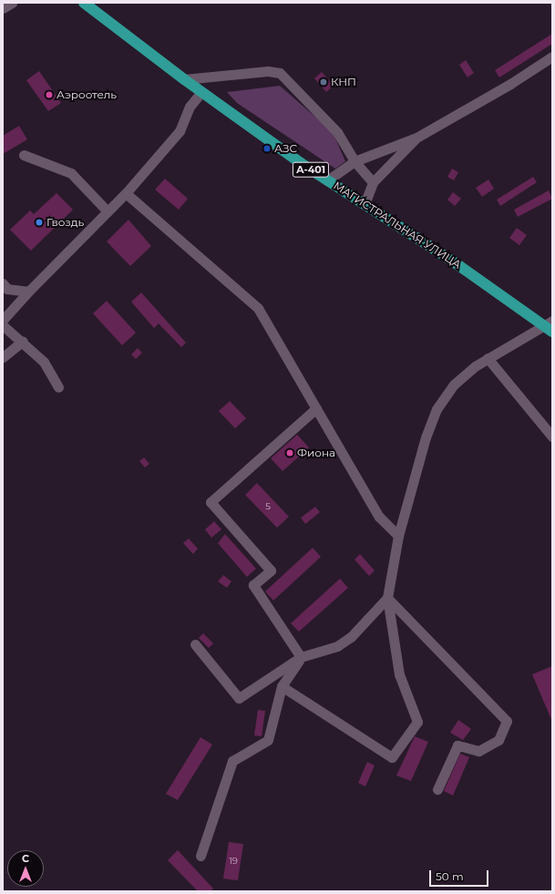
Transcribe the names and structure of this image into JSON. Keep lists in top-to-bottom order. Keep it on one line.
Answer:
{"streets":{"main road":["А-401","МАГИСТРАЛЬНАЯ УЛИЦА"]},"places":["КНП","Аэроотель","АЗС","Гвоздь","Фиона"],"house_numbers":["5","19"],"scale_bar":"50 m","north":"top"}
